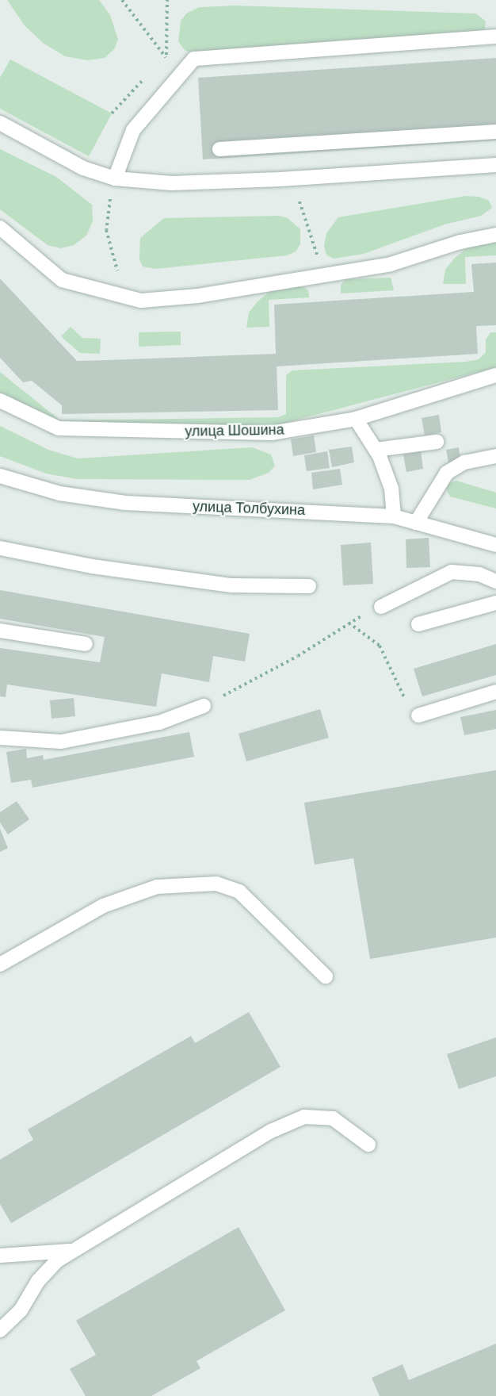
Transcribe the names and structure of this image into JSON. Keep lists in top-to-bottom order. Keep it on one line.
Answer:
{"streets":{"street":["улица Шошина","улица Толбухина"]}}
